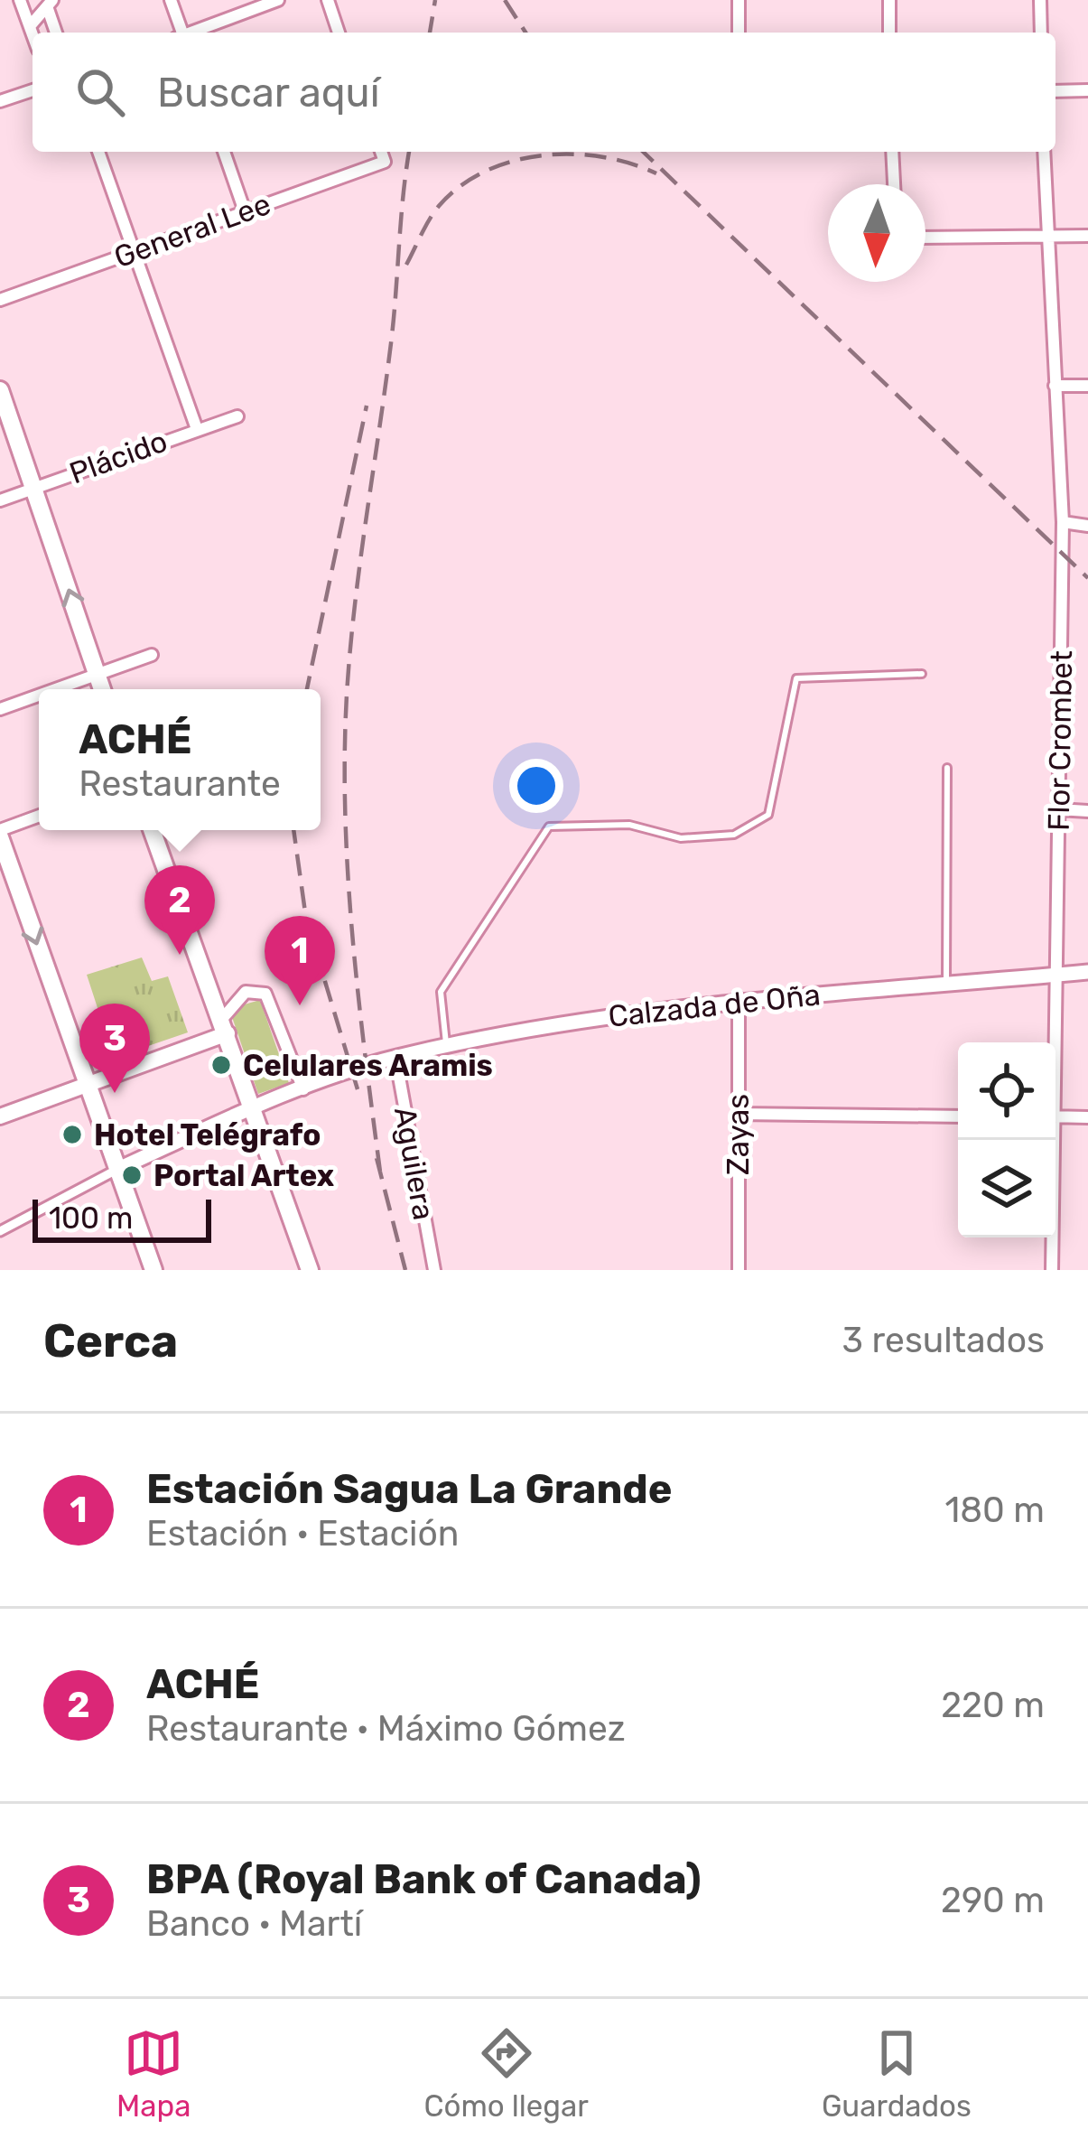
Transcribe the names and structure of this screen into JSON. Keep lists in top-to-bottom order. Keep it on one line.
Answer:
{"streets":{"street":["General Lee","Plácido","Flor Crombet","Calzada de Oña","Zayas","Aguilera"]},"crossings":[["Flor Crombet","Calzada de Oña"],["Calzada de Oña","Zayas"],["Calzada de Oña","Aguilera"]],"places":["Celulares Aramis","Hotel Telégrafo","Portal Artex"],"scale_bar":"100 m","north":"bottom","page":{"search":"Buscar aquí","popup":["ACHÉ","Restaurante"],"pins":["2","1","3"],"scale":"100 m","heading":["Cerca","3 resultados"],"list":[{"mark":"1","name":"Estación Sagua La Grande","note":"Estación · Estación","value":"180 m"},{"mark":"2","name":"ACHÉ","note":"Restaurante · Máximo Gómez","value":"220 m"},{"mark":"3","name":"BPA (Royal Bank of Canada)","note":"Banco · Martí","value":"290 m"}],"nav":["Mapa","Cómo llegar","Guardados"]}}
